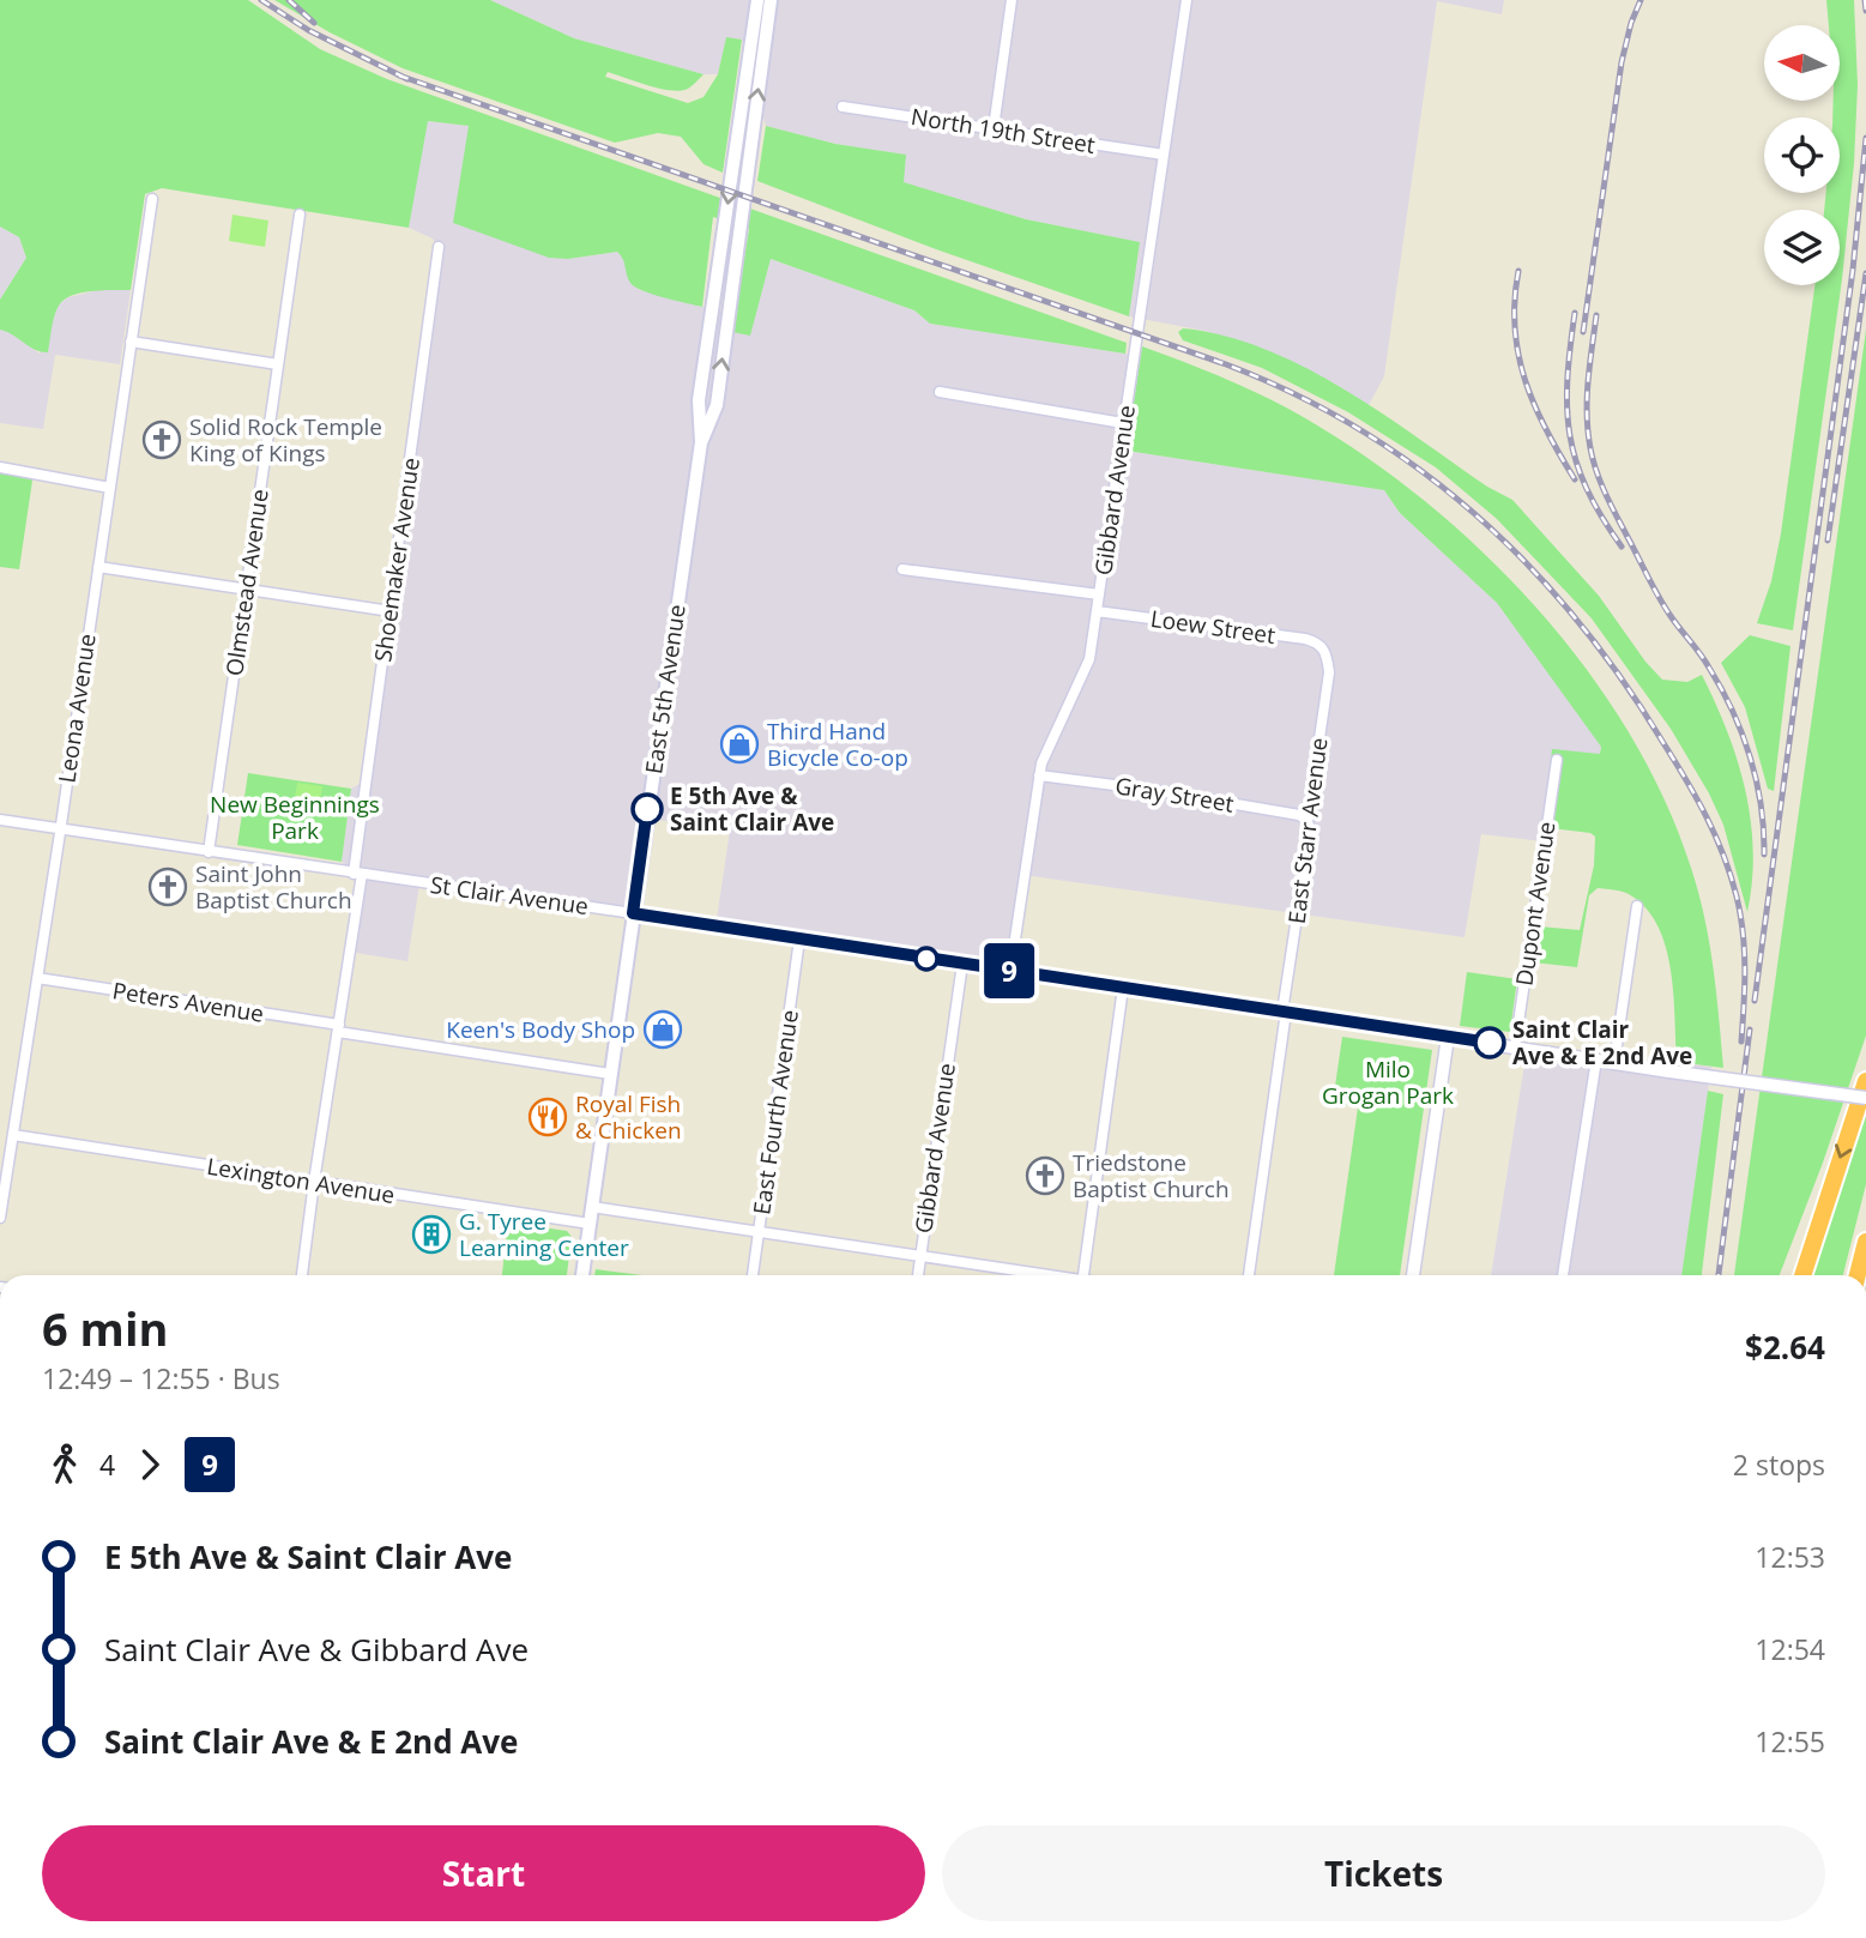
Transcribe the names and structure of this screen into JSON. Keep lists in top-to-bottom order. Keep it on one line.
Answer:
{"streets":{"main road":["East 5th Avenue"],"street":["North 19th Street","Gibbard Avenue","Shoemaker Avenue","Olmstead Avenue","Loew Street","Leona Avenue","Gray Street","East Starr Avenue","St Clair Avenue","Dupont Avenue","Peters Avenue","East Fourth Avenue","Lexington Avenue"]},"crossings":[["North 19th Street","Gibbard Avenue"],["Gibbard Avenue","Loew Street"],["Gibbard Avenue","Gray Street"],["Gibbard Avenue","St Clair Avenue"],["Shoemaker Avenue","St Clair Avenue"],["Shoemaker Avenue","Peters Avenue"],["Shoemaker Avenue","Lexington Avenue"],["Olmstead Avenue","St Clair Avenue"],["Loew Street","East Starr Avenue"],["East 5th Avenue","St Clair Avenue"],["East 5th Avenue","Peters Avenue"],["East 5th Avenue","Lexington Avenue"],["Leona Avenue","St Clair Avenue"],["Leona Avenue","Peters Avenue"],["Leona Avenue","Lexington Avenue"],["Gray Street","East Starr Avenue"],["East Starr Avenue","St Clair Avenue"],["St Clair Avenue","Dupont Avenue"],["St Clair Avenue","East Fourth Avenue"]],"parks":["New Beginnings Park","Milo Grogan Park"],"places":{"church":["Solid Rock Temple King of Kings","Saint John Baptist Church","Triedstone Baptist Church"],"shop":["Third Hand Bicycle Co-op","Keen's Body Shop"],"other":["E 5th Ave & Saint Clair Ave","Saint Clair Ave & E 2nd Ave"],"restaurant":["Royal Fish & Chicken"],"building":["G. Tyree Learning Center"]},"lines":["bus line 9"],"north":"left","page":{"on_map":"9","heading":["6 min","12:49 – 12:55 · Bus","$2.64"],"legs":["4","9","2 stops"],"list":[{"name":"E 5th Ave & Saint Clair Ave","value":"12:53"},{"name":"Saint Clair Ave & Gibbard Ave","value":"12:54"},{"name":"Saint Clair Ave & E 2nd Ave","value":"12:55"}],"buttons":["Start","Tickets"]}}
